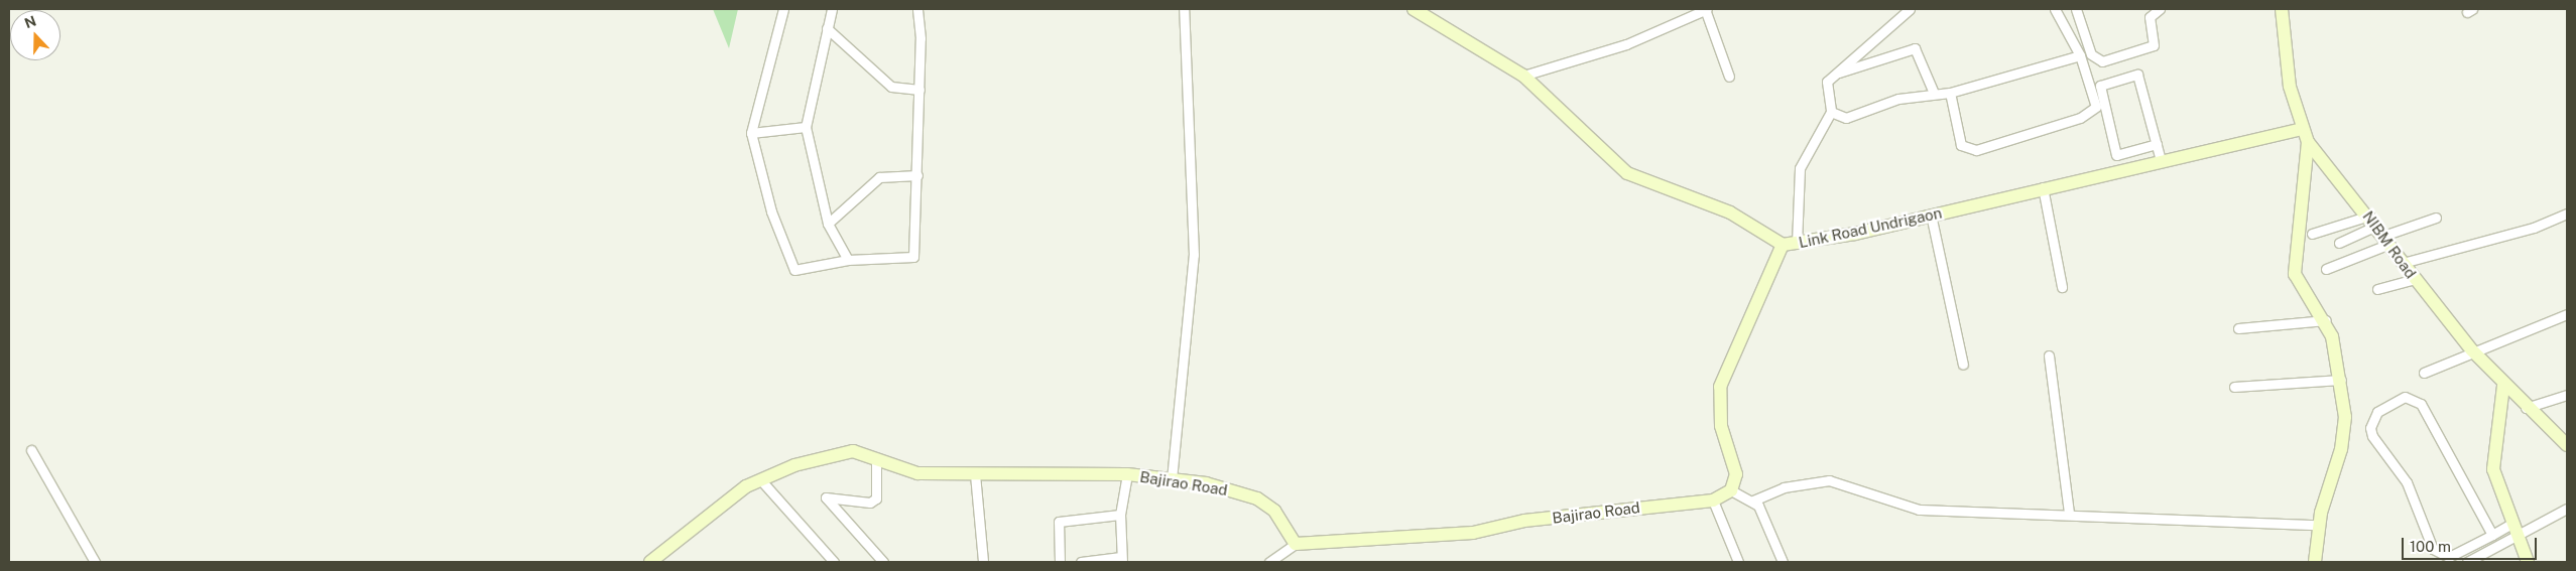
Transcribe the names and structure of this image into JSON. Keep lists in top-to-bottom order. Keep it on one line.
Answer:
{"streets":{"street":["Link Road Undrigaon","NIBM Road","Bajirao Road"]},"crossings":[["Link Road Undrigaon","NIBM Road"]],"scale_bar":"100 m","north":"top"}
